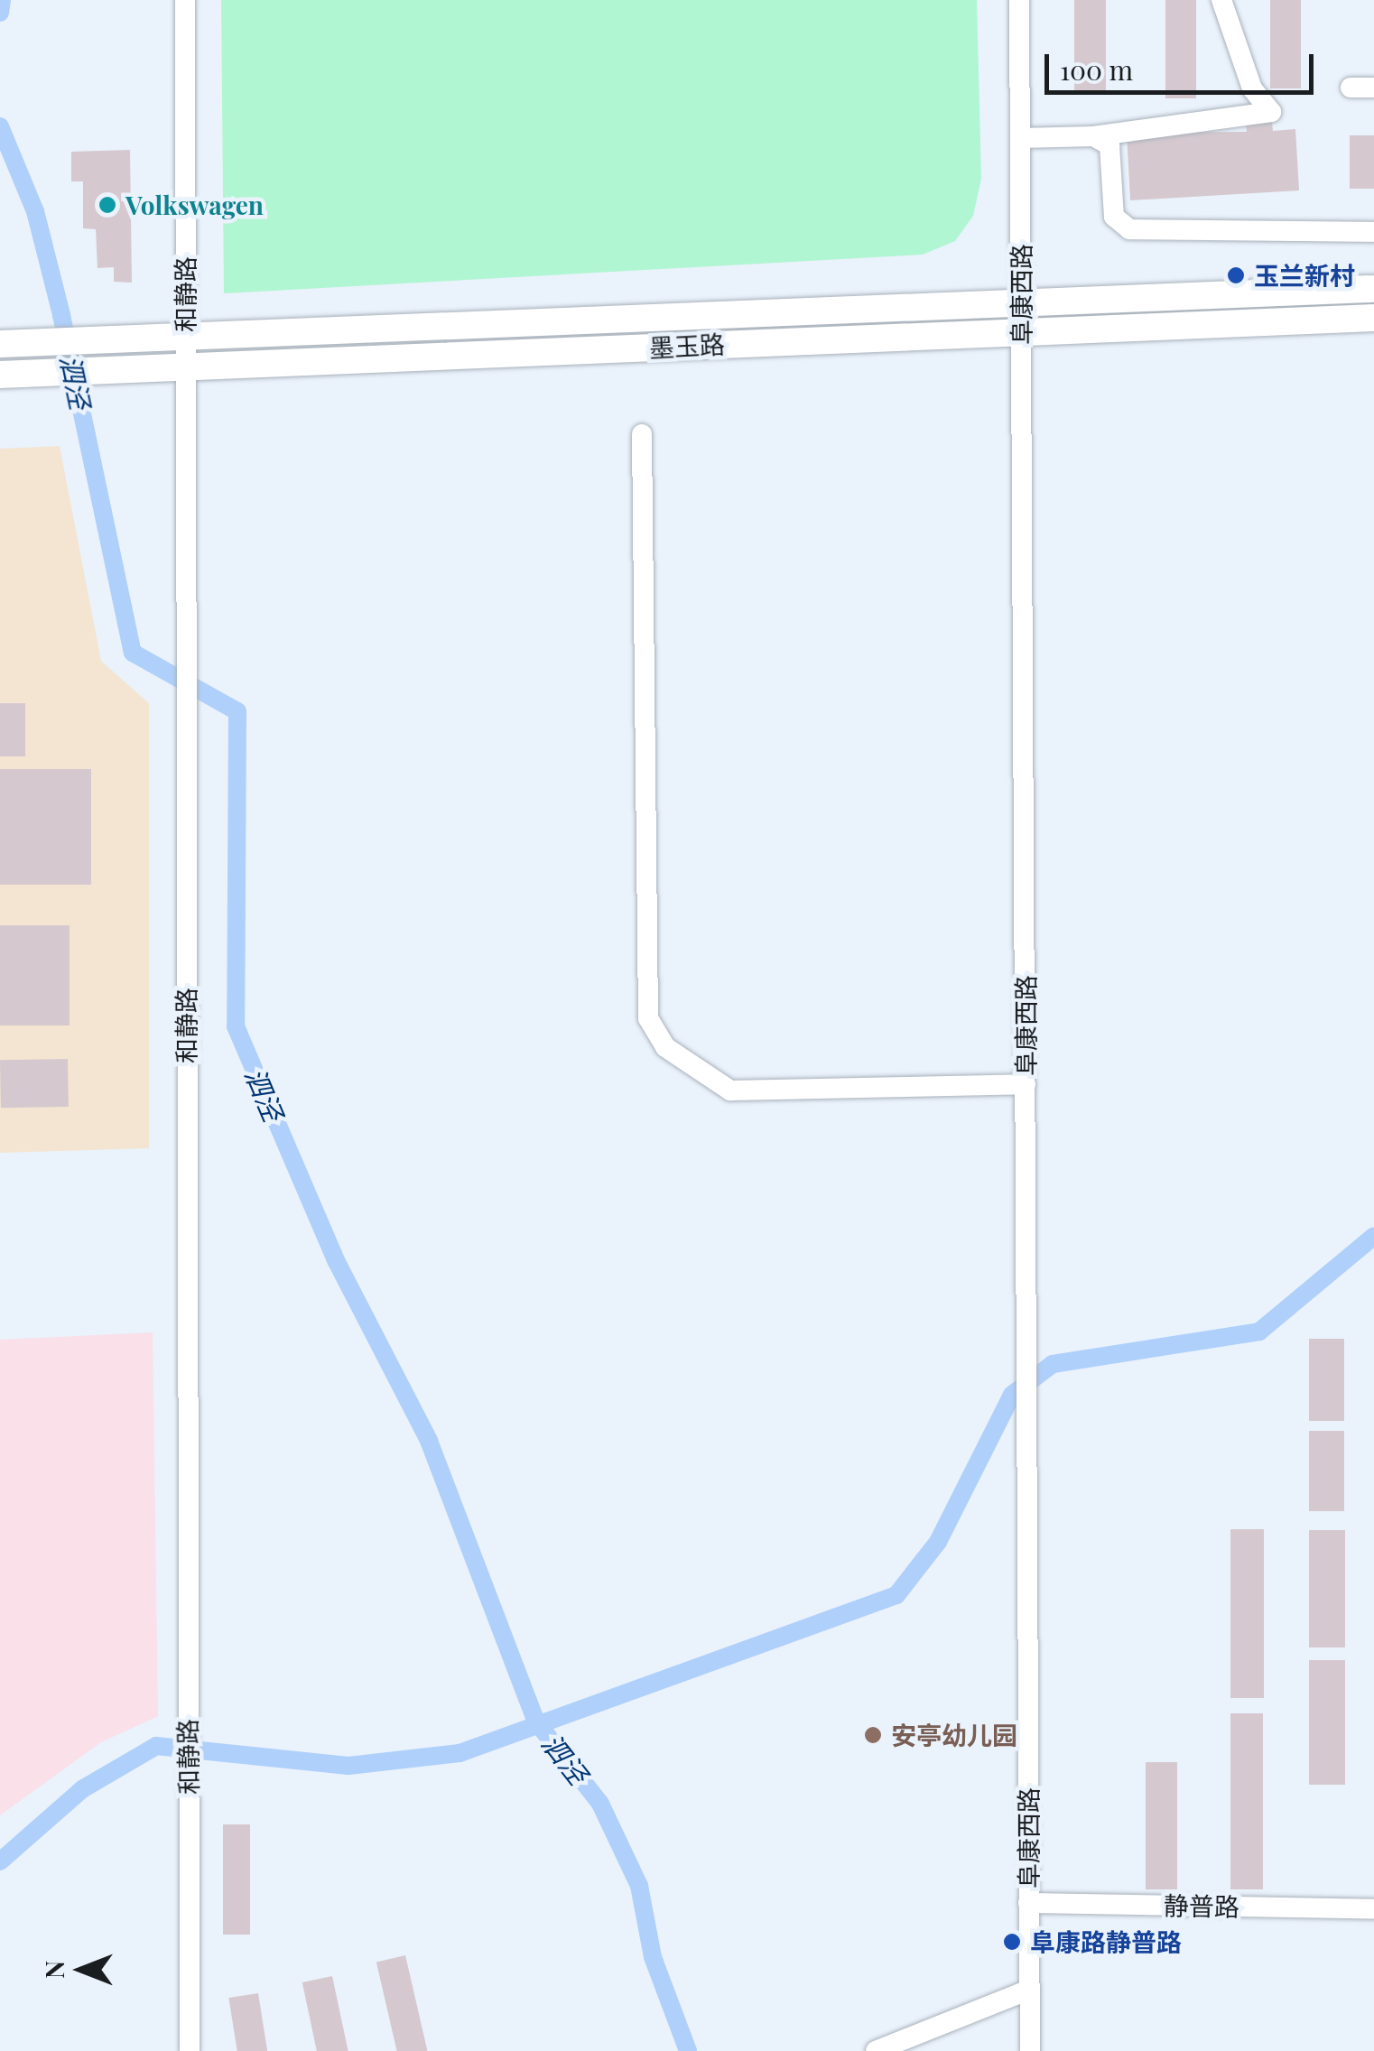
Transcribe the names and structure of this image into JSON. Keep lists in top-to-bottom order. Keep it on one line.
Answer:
{"streets":{"main road":["墨玉路"],"street":["和静路","阜康西路","静普路"]},"crossings":[["和静路","墨玉路"],["阜康西路","墨玉路"],["阜康西路","静普路"]],"water":["泗泾"],"places":["Volkswagen","玉兰新村","安亭幼儿园","阜康路静普路"],"scale_bar":"100 m","north":"left"}
